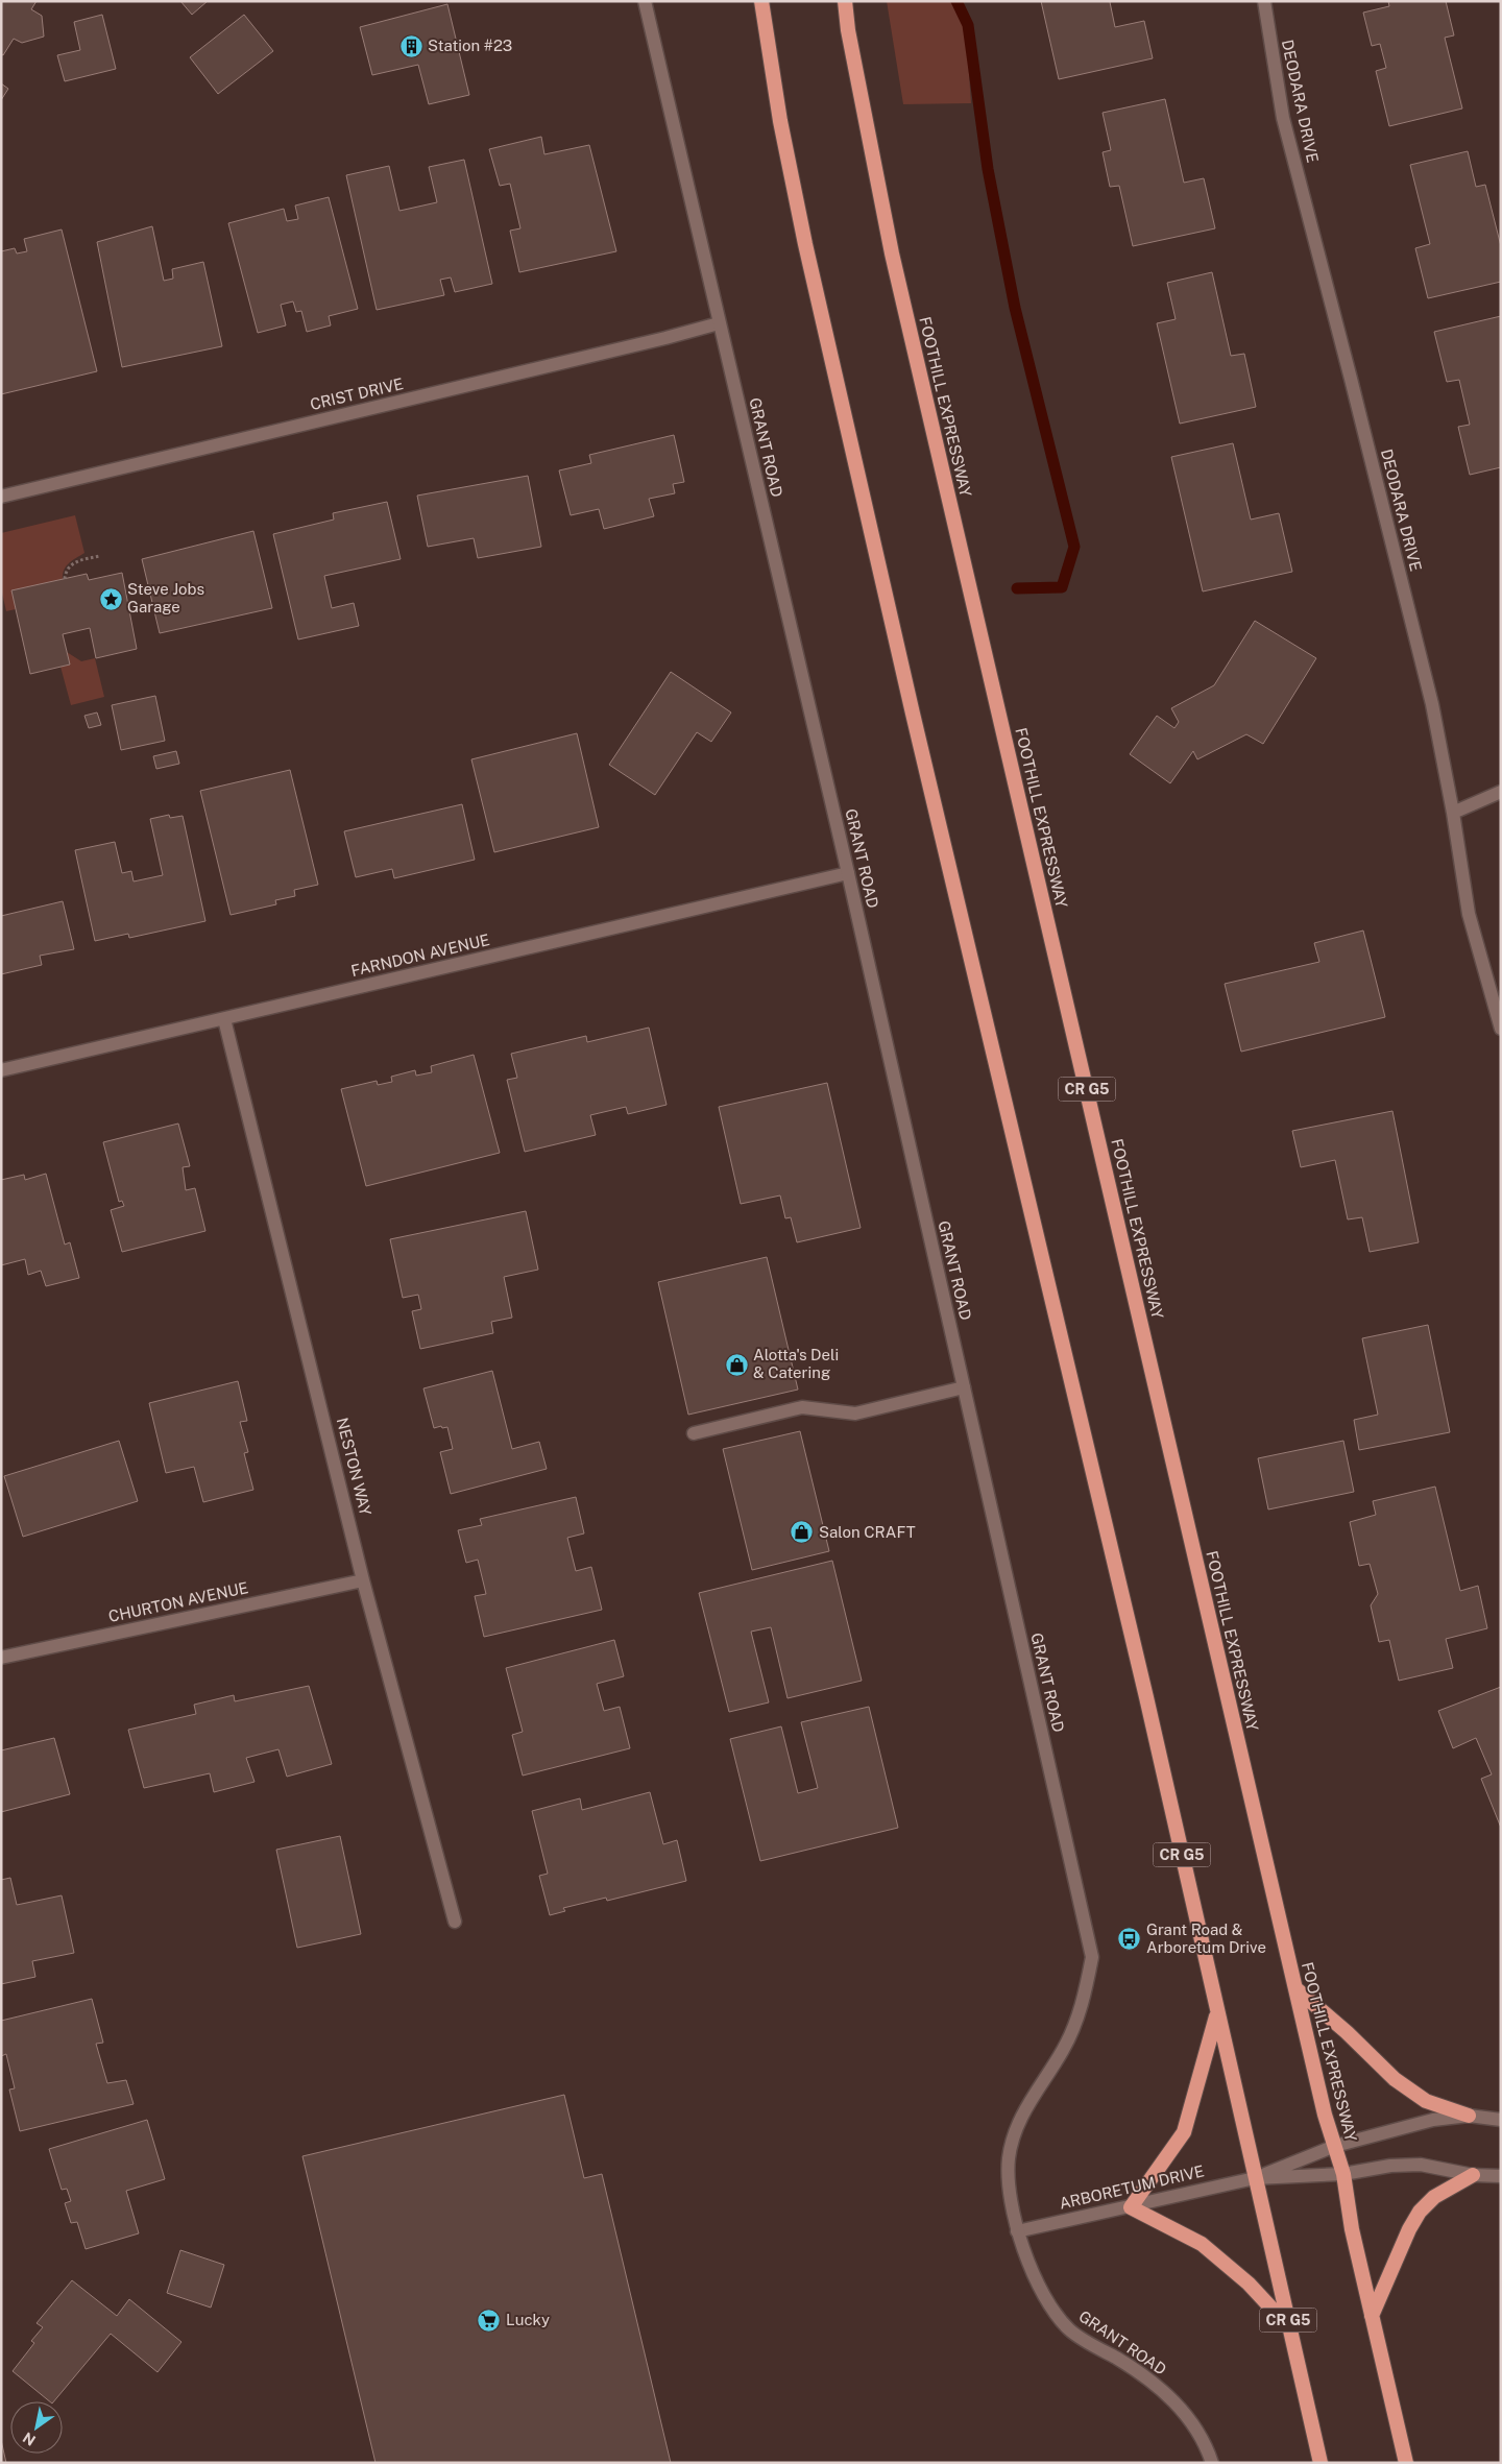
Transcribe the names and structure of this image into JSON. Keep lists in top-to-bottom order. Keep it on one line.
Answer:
{"streets":{"highway":["FOOTHILL EXPRESSWAY","CR G5"],"street":["DEODARA DRIVE","CRIST DRIVE","GRANT ROAD","FARNDON AVENUE","NESTON WAY","CHURTON AVENUE","ARBORETUM DRIVE"]},"crossings":[["CRIST DRIVE","GRANT ROAD"],["FOOTHILL EXPRESSWAY","ARBORETUM DRIVE"],["GRANT ROAD","FARNDON AVENUE"],["GRANT ROAD","ARBORETUM DRIVE"],["FARNDON AVENUE","NESTON WAY"],["CR G5","ARBORETUM DRIVE"],["NESTON WAY","CHURTON AVENUE"]],"places":{"building":["Station #23"],"place":["Steve Jobs Garage"],"shop":["Alotta's Deli & Catering","Salon CRAFT"],"bus stop":["Grant Road & Arboretum Drive"],"supermarket":["Lucky"]},"north":"bottom left"}
